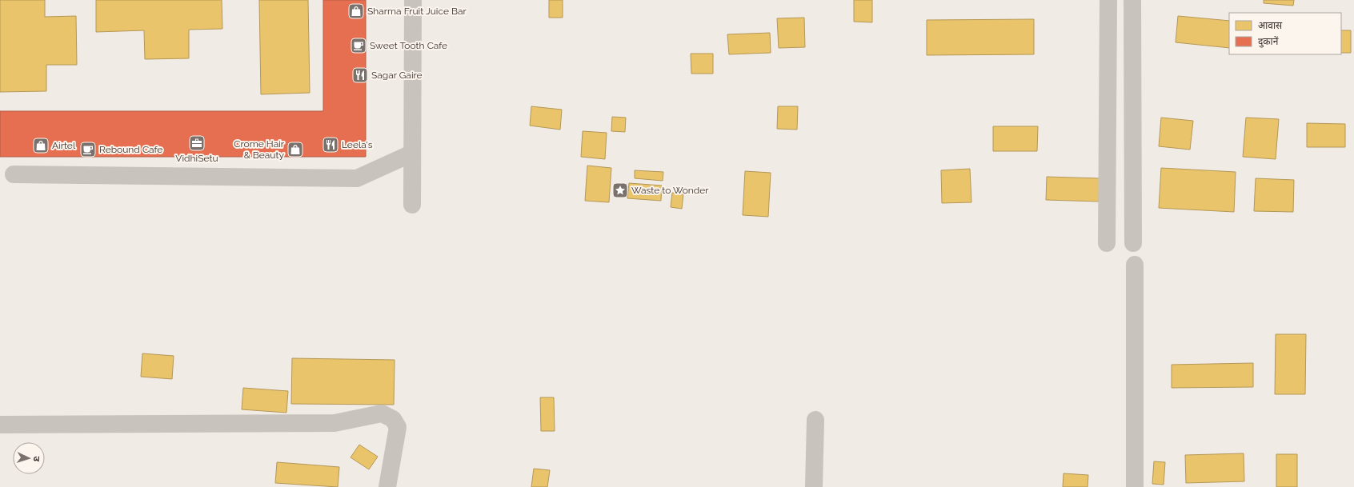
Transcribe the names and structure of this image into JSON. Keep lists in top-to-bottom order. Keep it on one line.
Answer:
{"places":{"shop":["Sharma Fruit Juice Bar","Airtel","Crome Hair & Beauty"],"cafe":["Sweet Tooth Cafe","Rebound Cafe"],"restaurant":["Sagar Gaire","Leela's"],"office":["VidhiSetu"],"place":["Waste to Wonder"]},"legend":["आवास","दुकानें"],"north":"right"}
